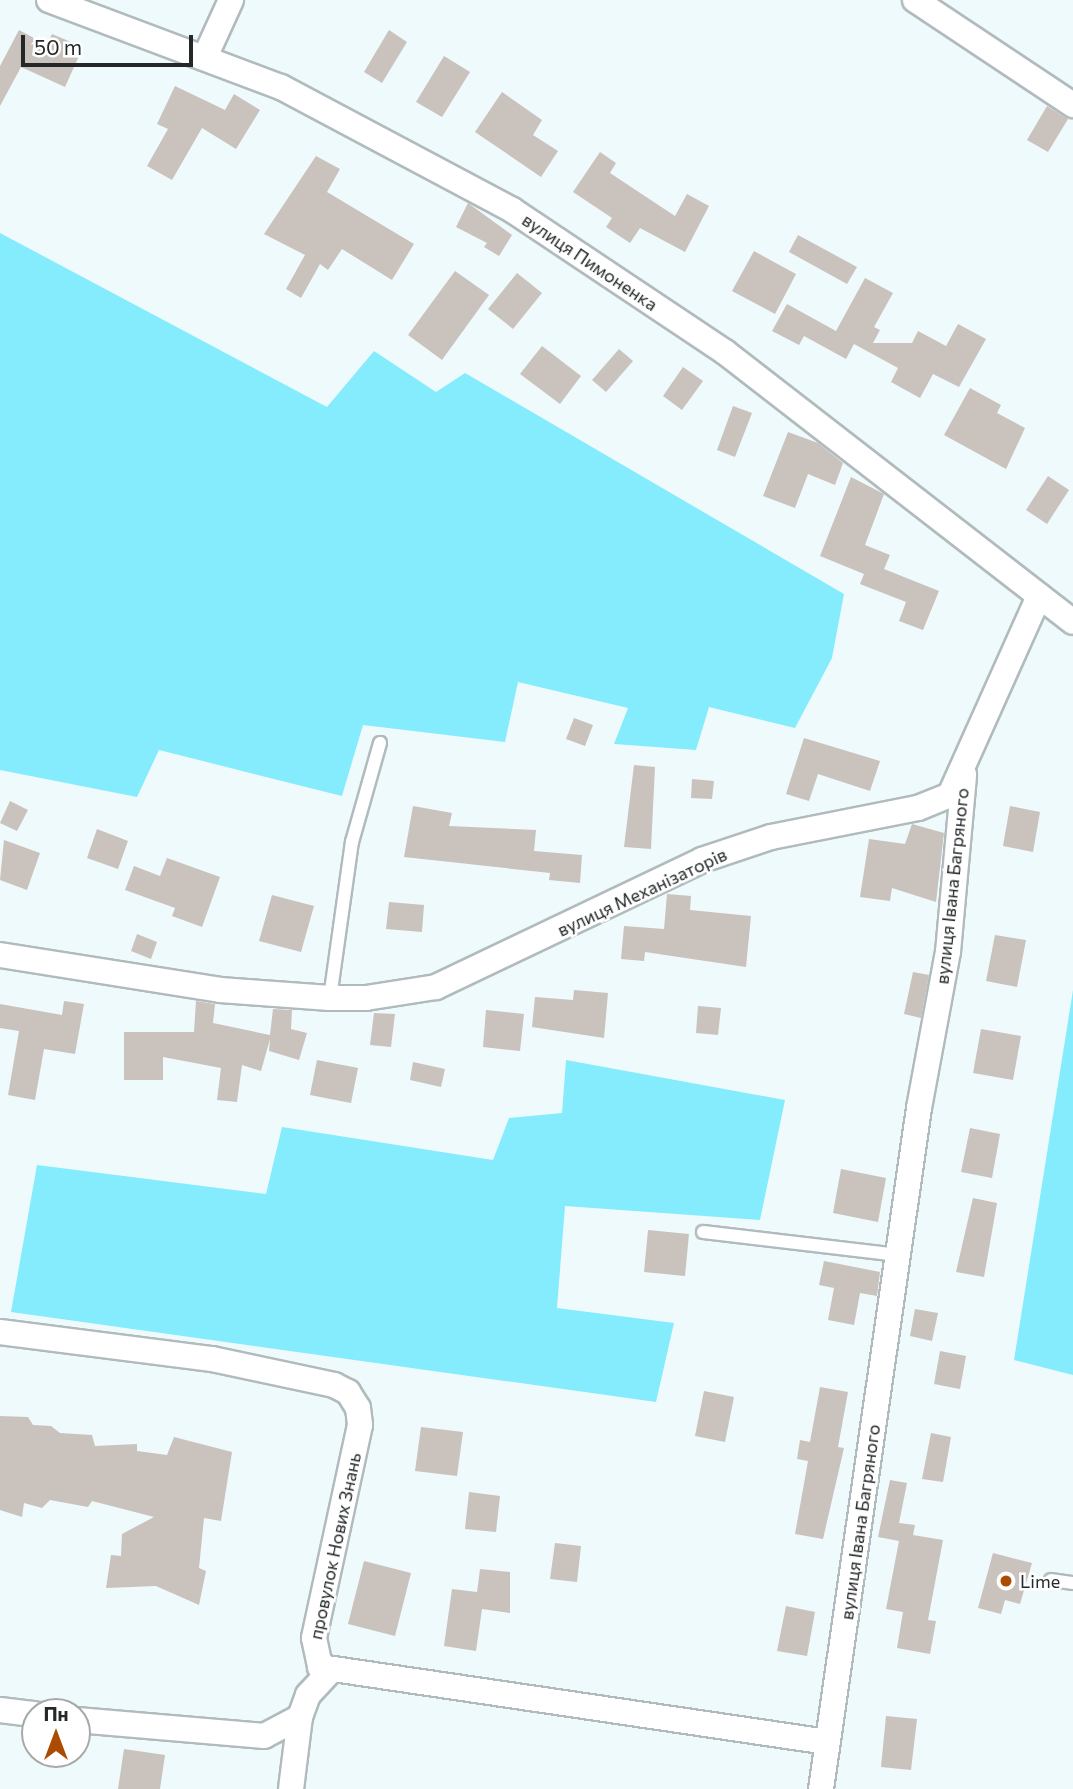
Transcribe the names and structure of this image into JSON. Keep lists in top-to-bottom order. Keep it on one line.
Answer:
{"streets":{"street":["вулиця Пимоненка","вулиця Івана Багряного","вулиця Механізаторів","провулок Нових Знань"]},"crossings":[["вулиця Пимоненка","вулиця Механізаторів"],["вулиця Івана Багряного","вулиця Механізаторів"]],"places":["Lime"],"scale_bar":"50 m","north":"top"}
